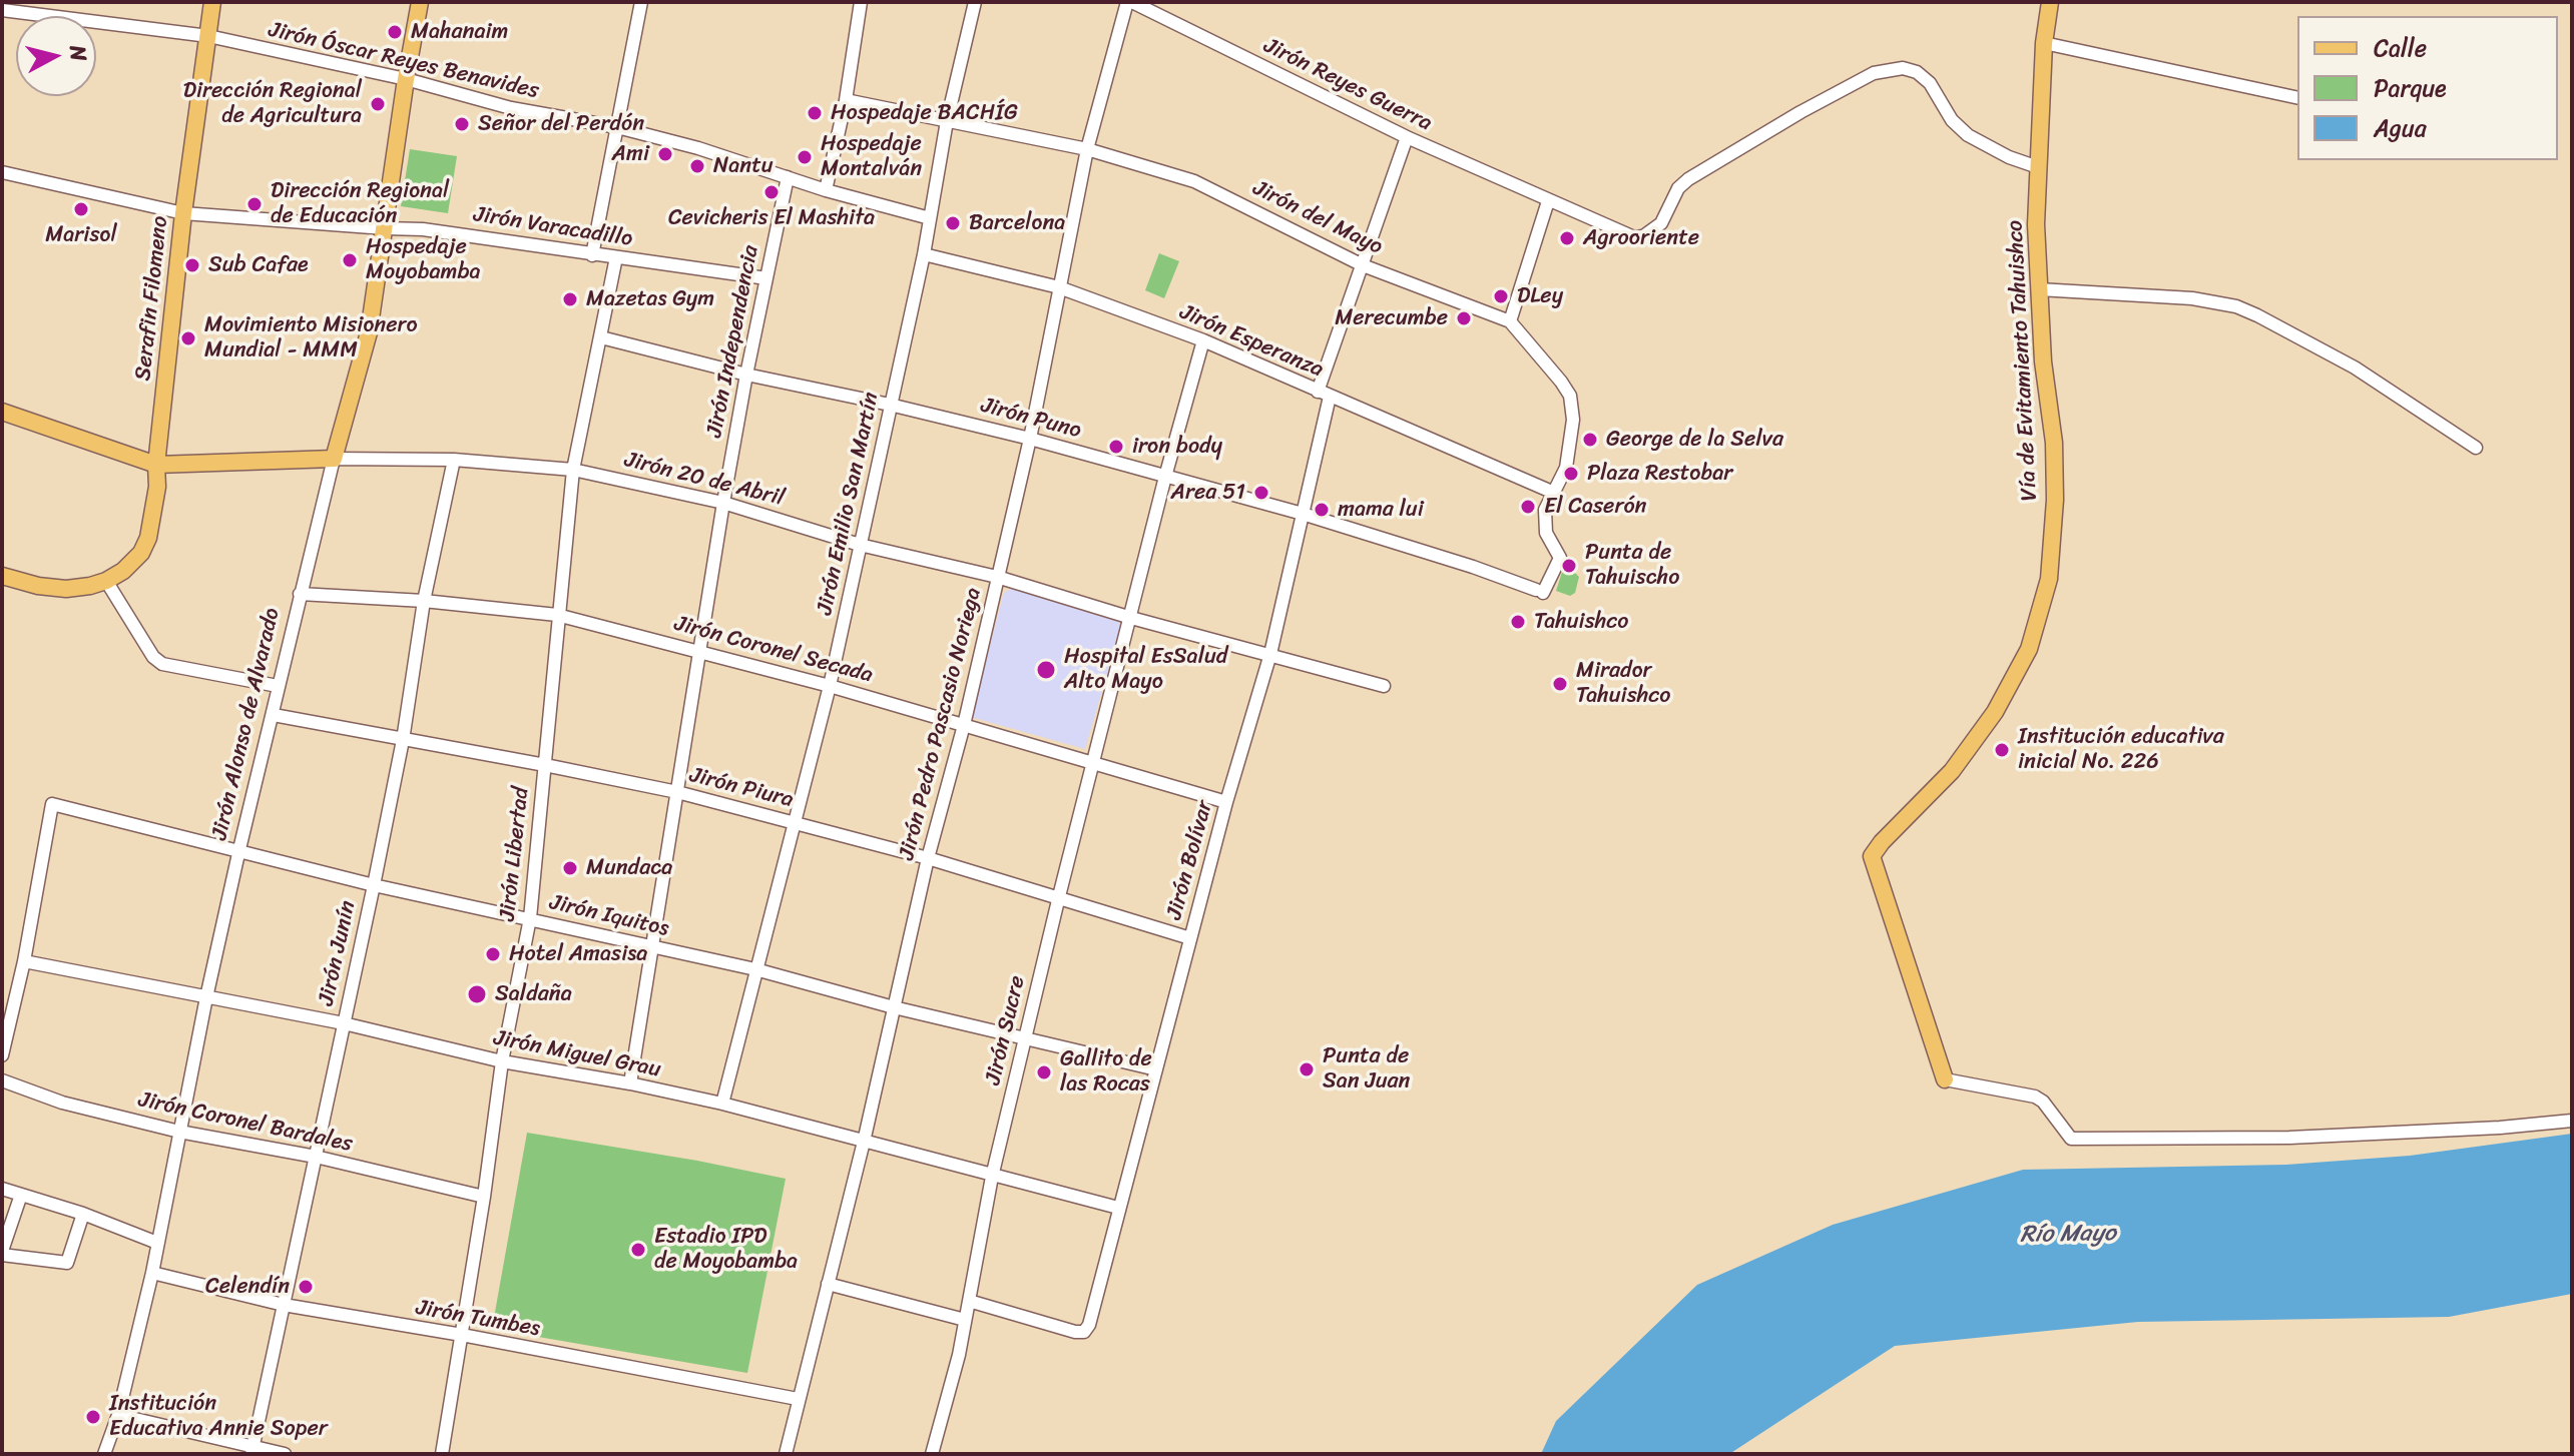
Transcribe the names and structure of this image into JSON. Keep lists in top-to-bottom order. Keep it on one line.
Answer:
{"streets":{"main road":["Serafin Filomeno","Vía de Evitamiento Tahuishco","Jirón 20 de Abril","Jirón Alonso de Alvarado"],"street":["Jirón Óscar Reyes Benavides","Jirón Reyes Guerra","Jirón del Mayo","Jirón Varacadillo","Jirón Independencia","Jirón Esperanza","Jirón Puno","Jirón Emilio San Martín","Jirón Coronel Secada","Jirón Pedro Pascasio Noriega","Jirón Piura","Jirón Libertad","Jirón Bolívar","Jirón Iquitos","Jirón Junín","Jirón Sucre","Jirón Miguel Grau","Jirón Coronel Bardales","Jirón Tumbes"]},"crossings":[["Jirón Óscar Reyes Benavides","Serafin Filomeno"],["Jirón Óscar Reyes Benavides","Jirón Independencia"],["Jirón Óscar Reyes Benavides","Jirón Emilio San Martín"],["Jirón Óscar Reyes Benavides","Jirón Alonso de Alvarado"],["Jirón Reyes Guerra","Vía de Evitamiento Tahuishco"],["Jirón Reyes Guerra","Jirón Pedro Pascasio Noriega"],["Jirón Reyes Guerra","Jirón Bolívar"],["Jirón del Mayo","Jirón Esperanza"],["Jirón del Mayo","Jirón Puno"],["Jirón del Mayo","Jirón Emilio San Martín"],["Jirón del Mayo","Jirón Pedro Pascasio Noriega"],["Jirón del Mayo","Jirón Bolívar"],["Jirón Varacadillo","Serafin Filomeno"],["Jirón Varacadillo","Jirón Independencia"],["Jirón Varacadillo","Jirón Alonso de Alvarado"],["Jirón Varacadillo","Jirón Libertad"],["Serafin Filomeno","Jirón 20 de Abril"],["Jirón Independencia","Jirón Puno"],["Jirón Independencia","Jirón 20 de Abril"],["Jirón Independencia","Jirón Coronel Secada"],["Jirón Independencia","Jirón Piura"],["Jirón Independencia","Jirón Iquitos"],["Jirón Independencia","Jirón Miguel Grau"],["Jirón Esperanza","Jirón Emilio San Martín"],["Jirón Esperanza","Jirón Pedro Pascasio Noriega"],["Jirón Esperanza","Jirón Bolívar"],["Jirón Puno","Jirón Emilio San Martín"],["Jirón Puno","Jirón Pedro Pascasio Noriega"],["Jirón Puno","Jirón Libertad"],["Jirón Puno","Jirón Bolívar"],["Jirón 20 de Abril","Jirón Emilio San Martín"],["Jirón 20 de Abril","Jirón Alonso de Alvarado"],["Jirón 20 de Abril","Jirón Pedro Pascasio Noriega"],["Jirón 20 de Abril","Jirón Libertad"],["Jirón 20 de Abril","Jirón Bolívar"],["Jirón 20 de Abril","Jirón Junín"],["Jirón 20 de Abril","Jirón Sucre"],["Jirón Emilio San Martín","Jirón Coronel Secada"],["Jirón Emilio San Martín","Jirón Piura"],["Jirón Emilio San Martín","Jirón Iquitos"],["Jirón Emilio San Martín","Jirón Miguel Grau"],["Jirón Coronel Secada","Jirón Alonso de Alvarado"],["Jirón Coronel Secada","Jirón Pedro Pascasio Noriega"],["Jirón Coronel Secada","Jirón Libertad"],["Jirón Coronel Secada","Jirón Bolívar"],["Jirón Coronel Secada","Jirón Junín"],["Jirón Coronel Secada","Jirón Sucre"],["Jirón Alonso de Alvarado","Jirón Piura"],["Jirón Alonso de Alvarado","Jirón Iquitos"],["Jirón Alonso de Alvarado","Jirón Miguel Grau"],["Jirón Alonso de Alvarado","Jirón Coronel Bardales"],["Jirón Alonso de Alvarado","Jirón Tumbes"],["Jirón Pedro Pascasio Noriega","Jirón Piura"],["Jirón Pedro Pascasio Noriega","Jirón Iquitos"],["Jirón Pedro Pascasio Noriega","Jirón Miguel Grau"],["Jirón Pedro Pascasio Noriega","Jirón Tumbes"],["Jirón Piura","Jirón Libertad"],["Jirón Piura","Jirón Bolívar"],["Jirón Piura","Jirón Junín"],["Jirón Piura","Jirón Sucre"],["Jirón Libertad","Jirón Iquitos"],["Jirón Libertad","Jirón Miguel Grau"],["Jirón Libertad","Jirón Coronel Bardales"],["Jirón Libertad","Jirón Tumbes"],["Jirón Bolívar","Jirón Iquitos"],["Jirón Bolívar","Jirón Sucre"],["Jirón Bolívar","Jirón Miguel Grau"],["Jirón Iquitos","Jirón Junín"],["Jirón Iquitos","Jirón Sucre"],["Jirón Iquitos","Jirón Miguel Grau"],["Jirón Junín","Jirón Miguel Grau"],["Jirón Junín","Jirón Coronel Bardales"],["Jirón Junín","Jirón Tumbes"],["Jirón Sucre","Jirón Miguel Grau"]],"water":["Río Mayo"],"places":["Mahanaim","Dirección Regional de Agricultura","Hospedaje BACHÍG","Señor del Perdón","Ami","Hospedaje Montalván","Nantu","Cevicheris El Mashita","Dirección Regional de Educación","Marisol","Barcelona","Agrooriente","Hospedaje Moyobamba","Sub Cafae","DLey","Mazetas Gym","Merecumbe","Movimiento Misionero Mundial - MMM","George de la Selva","iron body","Plaza Restobar","Area 51","El Caserón","mama lui","Punta de Tahuischo","Tahuishco","Hospital EsSalud Alto Mayo","Mirador Tahuishco","Institución educativa inicial No. 226","Mundaca","Hotel Amasisa","Saldaña","Punta de San Juan","Gallito de las Rocas","Estadio IPD de Moyobamba","Celendín","Institución Educativa Annie Soper"],"legend":["Calle","Parque","Agua"],"north":"right"}
